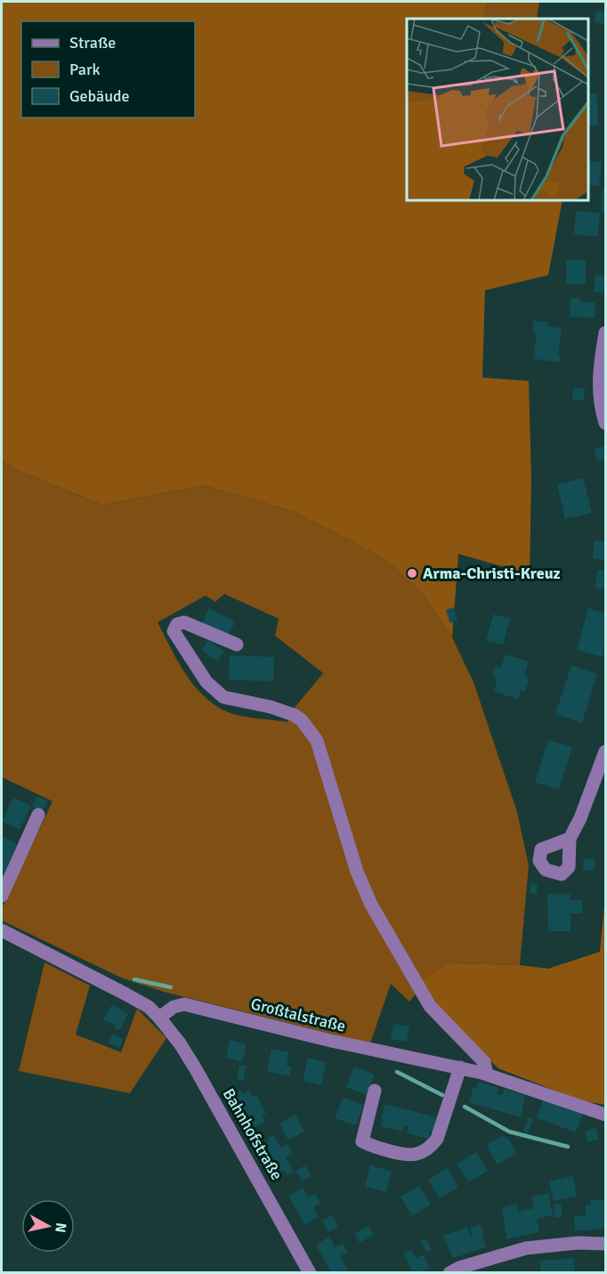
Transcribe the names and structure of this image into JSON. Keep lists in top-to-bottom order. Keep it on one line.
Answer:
{"streets":{"street":["Großtalstraße","Bahnhofstraße"]},"crossings":[["Großtalstraße","Bahnhofstraße"]],"places":["Arma-Christi-Kreuz"],"legend":["Straße","Park","Gebäude"],"north":"right"}
